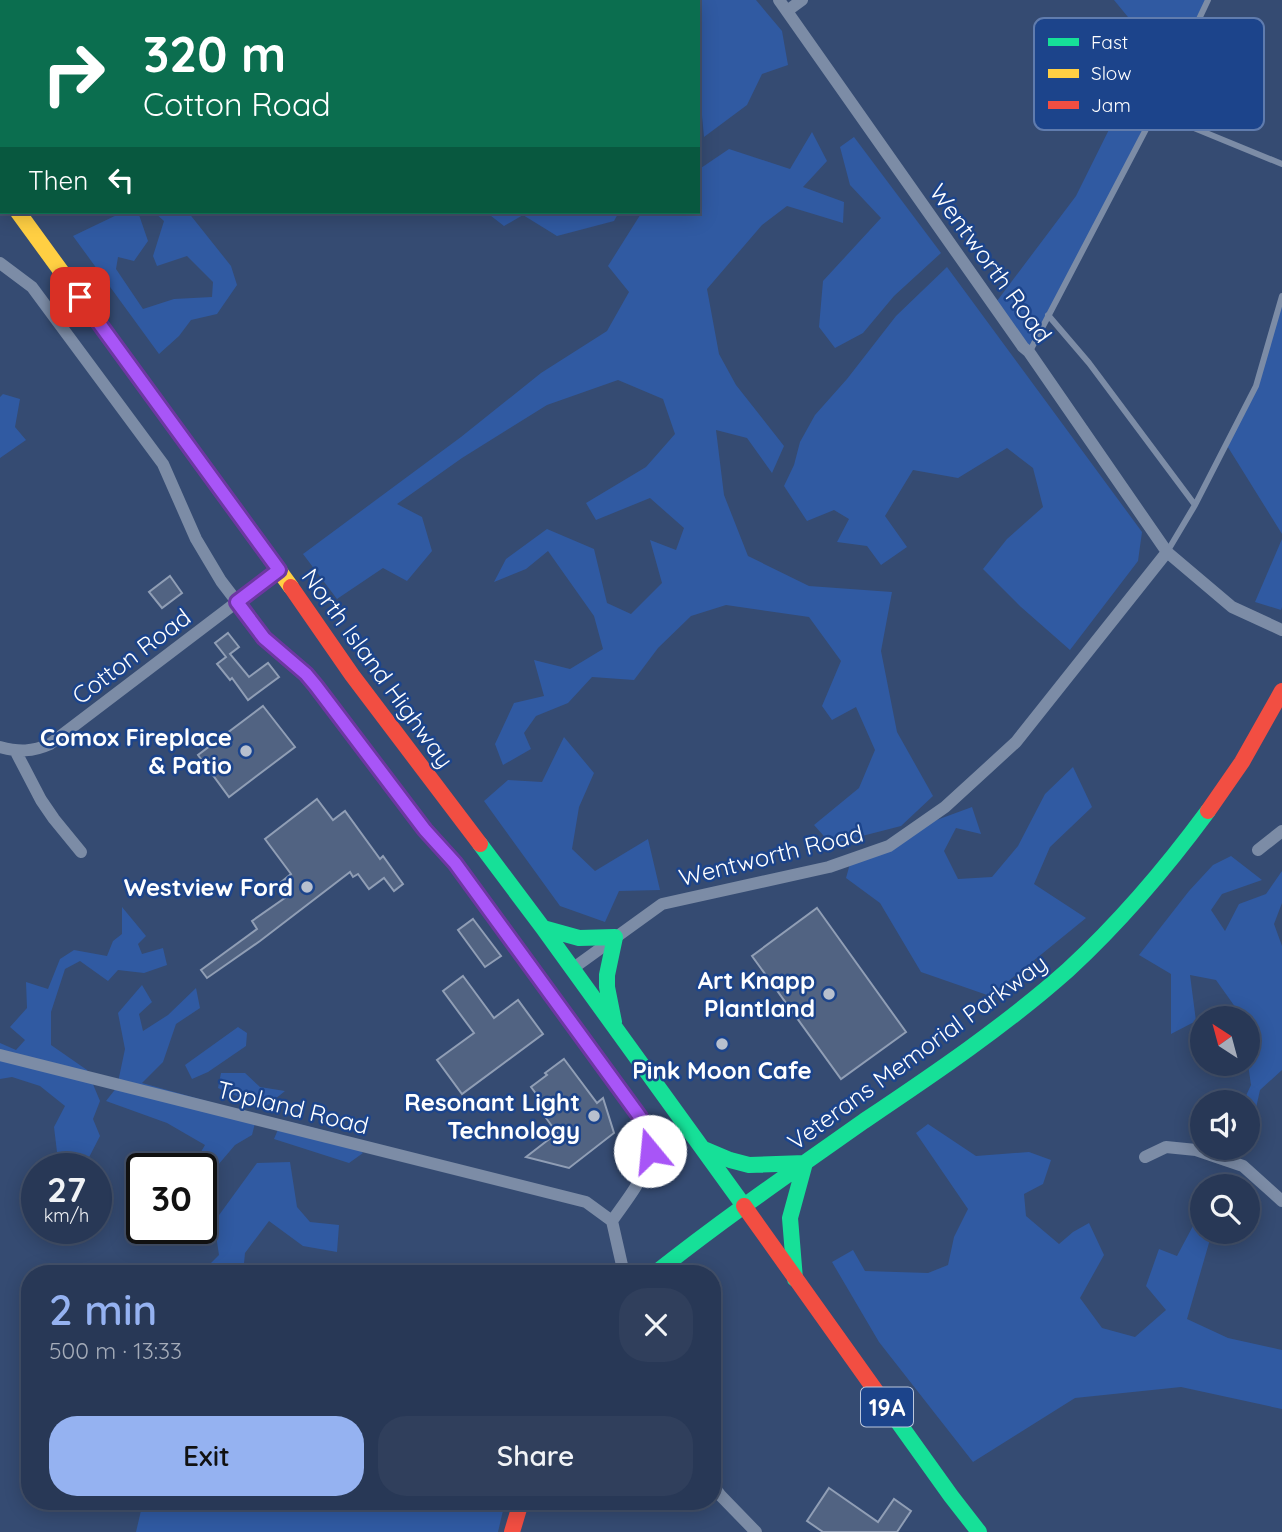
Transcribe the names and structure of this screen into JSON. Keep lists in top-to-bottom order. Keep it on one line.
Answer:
{"streets":{"main road":["North Island Highway","Veterans Memorial Parkway","19A"],"street":["Wentworth Road","Cotton Road","Topland Road"]},"crossings":[["Wentworth Road","North Island Highway"],["Cotton Road","North Island Highway"],["North Island Highway","19A"],["Veterans Memorial Parkway","19A"]],"places":["Comox Fireplace & Patio","Westview Ford","Art Knapp Plantland","Pink Moon Cafe","Resonant Light Technology"],"legend":["Fast","Slow","Jam"],"north":"top left","page":{"turn":["320 m","Cotton Road"],"then":"Then","speed":"27 km/h","limit":"30","heading":["2 min","500 m · 13:33"],"buttons":["Exit","Share"]}}
